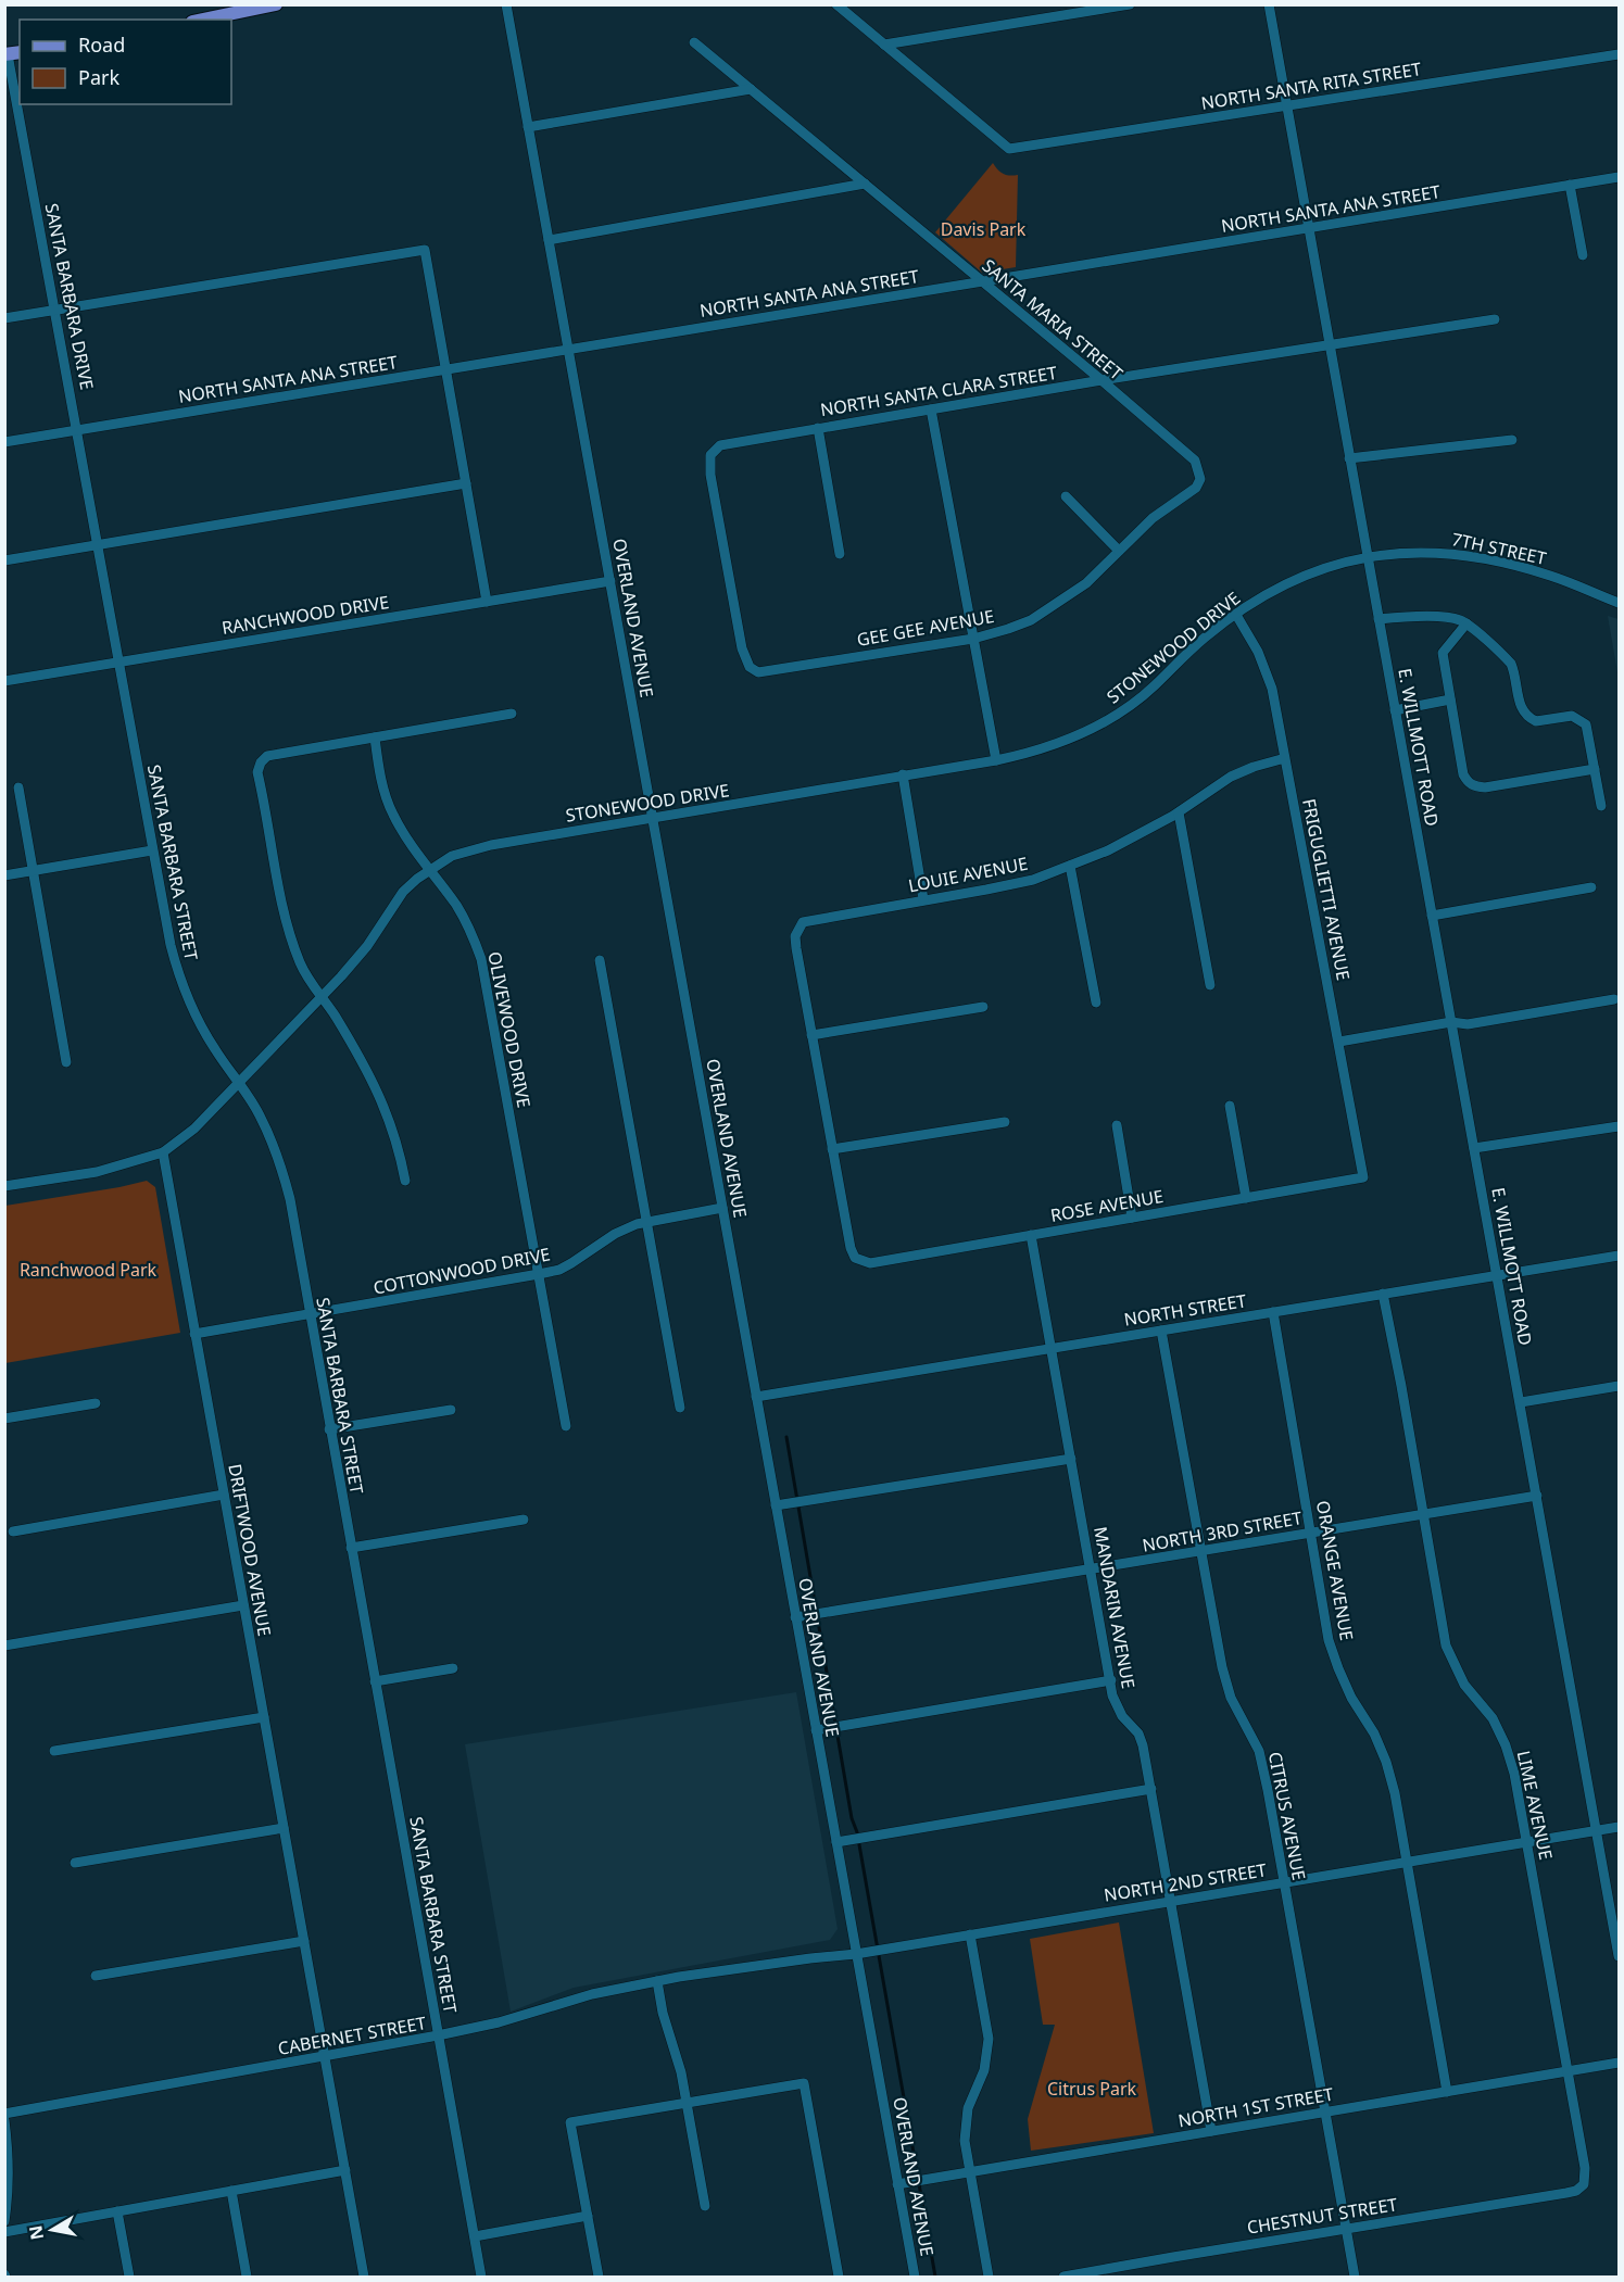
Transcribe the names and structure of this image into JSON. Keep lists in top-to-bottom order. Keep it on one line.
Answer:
{"streets":{"street":["NORTH SANTA RITA STREET","NORTH SANTA ANA STREET","SANTA BARBARA DRIVE","SANTA MARIA STREET","NORTH SANTA CLARA STREET","7TH STREET","RANCHWOOD DRIVE","OVERLAND AVENUE","GEE GEE AVENUE","STONEWOOD DRIVE","E. WILLMOTT ROAD","SANTA BARBARA STREET","LOUIE AVENUE","FRIGUGLIETTI AVENUE","OLIVEWOOD DRIVE","ROSE AVENUE","COTTONWOOD DRIVE","NORTH STREET","NORTH 3RD STREET","DRIFTWOOD AVENUE","ORANGE AVENUE","MANDARIN AVENUE","LIME AVENUE","CITRUS AVENUE","NORTH 2ND STREET","CABERNET STREET","NORTH 1ST STREET","CHESTNUT STREET"]},"crossings":[["NORTH SANTA RITA STREET","E. WILLMOTT ROAD"],["NORTH SANTA ANA STREET","SANTA BARBARA DRIVE"],["NORTH SANTA ANA STREET","SANTA MARIA STREET"],["NORTH SANTA ANA STREET","OVERLAND AVENUE"],["NORTH SANTA ANA STREET","E. WILLMOTT ROAD"],["SANTA BARBARA DRIVE","SANTA BARBARA STREET"],["SANTA MARIA STREET","NORTH SANTA CLARA STREET"],["SANTA MARIA STREET","GEE GEE AVENUE"],["NORTH SANTA CLARA STREET","GEE GEE AVENUE"],["NORTH SANTA CLARA STREET","E. WILLMOTT ROAD"],["7TH STREET","STONEWOOD DRIVE"],["7TH STREET","E. WILLMOTT ROAD"],["RANCHWOOD DRIVE","OVERLAND AVENUE"],["RANCHWOOD DRIVE","SANTA BARBARA STREET"],["OVERLAND AVENUE","STONEWOOD DRIVE"],["OVERLAND AVENUE","COTTONWOOD DRIVE"],["OVERLAND AVENUE","NORTH STREET"],["OVERLAND AVENUE","NORTH 3RD STREET"],["OVERLAND AVENUE","NORTH 2ND STREET"],["OVERLAND AVENUE","CABERNET STREET"],["OVERLAND AVENUE","NORTH 1ST STREET"],["STONEWOOD DRIVE","E. WILLMOTT ROAD"],["STONEWOOD DRIVE","SANTA BARBARA STREET"],["STONEWOOD DRIVE","FRIGUGLIETTI AVENUE"],["STONEWOOD DRIVE","OLIVEWOOD DRIVE"],["STONEWOOD DRIVE","DRIFTWOOD AVENUE"],["E. WILLMOTT ROAD","NORTH STREET"],["E. WILLMOTT ROAD","NORTH 3RD STREET"],["E. WILLMOTT ROAD","NORTH 2ND STREET"],["SANTA BARBARA STREET","COTTONWOOD DRIVE"],["SANTA BARBARA STREET","CABERNET STREET"],["LOUIE AVENUE","FRIGUGLIETTI AVENUE"],["FRIGUGLIETTI AVENUE","ROSE AVENUE"],["OLIVEWOOD DRIVE","COTTONWOOD DRIVE"],["ROSE AVENUE","MANDARIN AVENUE"],["COTTONWOOD DRIVE","DRIFTWOOD AVENUE"],["NORTH STREET","ORANGE AVENUE"],["NORTH STREET","MANDARIN AVENUE"],["NORTH STREET","LIME AVENUE"],["NORTH STREET","CITRUS AVENUE"],["NORTH 3RD STREET","ORANGE AVENUE"],["NORTH 3RD STREET","MANDARIN AVENUE"],["NORTH 3RD STREET","LIME AVENUE"],["NORTH 3RD STREET","CITRUS AVENUE"],["DRIFTWOOD AVENUE","CABERNET STREET"],["ORANGE AVENUE","NORTH 2ND STREET"],["ORANGE AVENUE","NORTH 1ST STREET"],["MANDARIN AVENUE","NORTH 2ND STREET"],["MANDARIN AVENUE","NORTH 1ST STREET"],["LIME AVENUE","NORTH 2ND STREET"],["LIME AVENUE","NORTH 1ST STREET"],["LIME AVENUE","CHESTNUT STREET"],["CITRUS AVENUE","NORTH 2ND STREET"],["CITRUS AVENUE","NORTH 1ST STREET"],["CITRUS AVENUE","CHESTNUT STREET"],["NORTH 2ND STREET","CABERNET STREET"]],"parks":["Davis Park","Ranchwood Park","Citrus Park"],"legend":["Road","Park"],"north":"left"}
